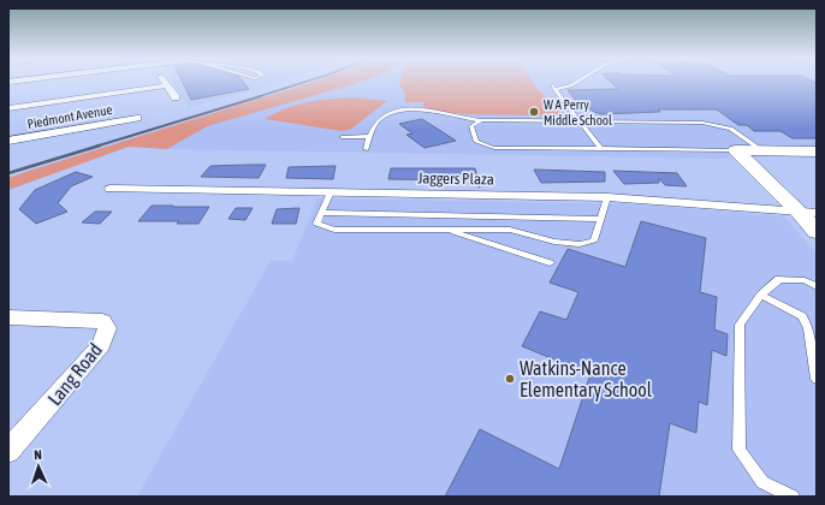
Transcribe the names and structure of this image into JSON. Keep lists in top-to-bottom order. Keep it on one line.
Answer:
{"streets":{"street":["Piedmont Avenue","Jaggers Plaza","Lang Road"]},"places":["W A Perry Middle School","Watkins-Nance Elementary School"],"north":"top"}
